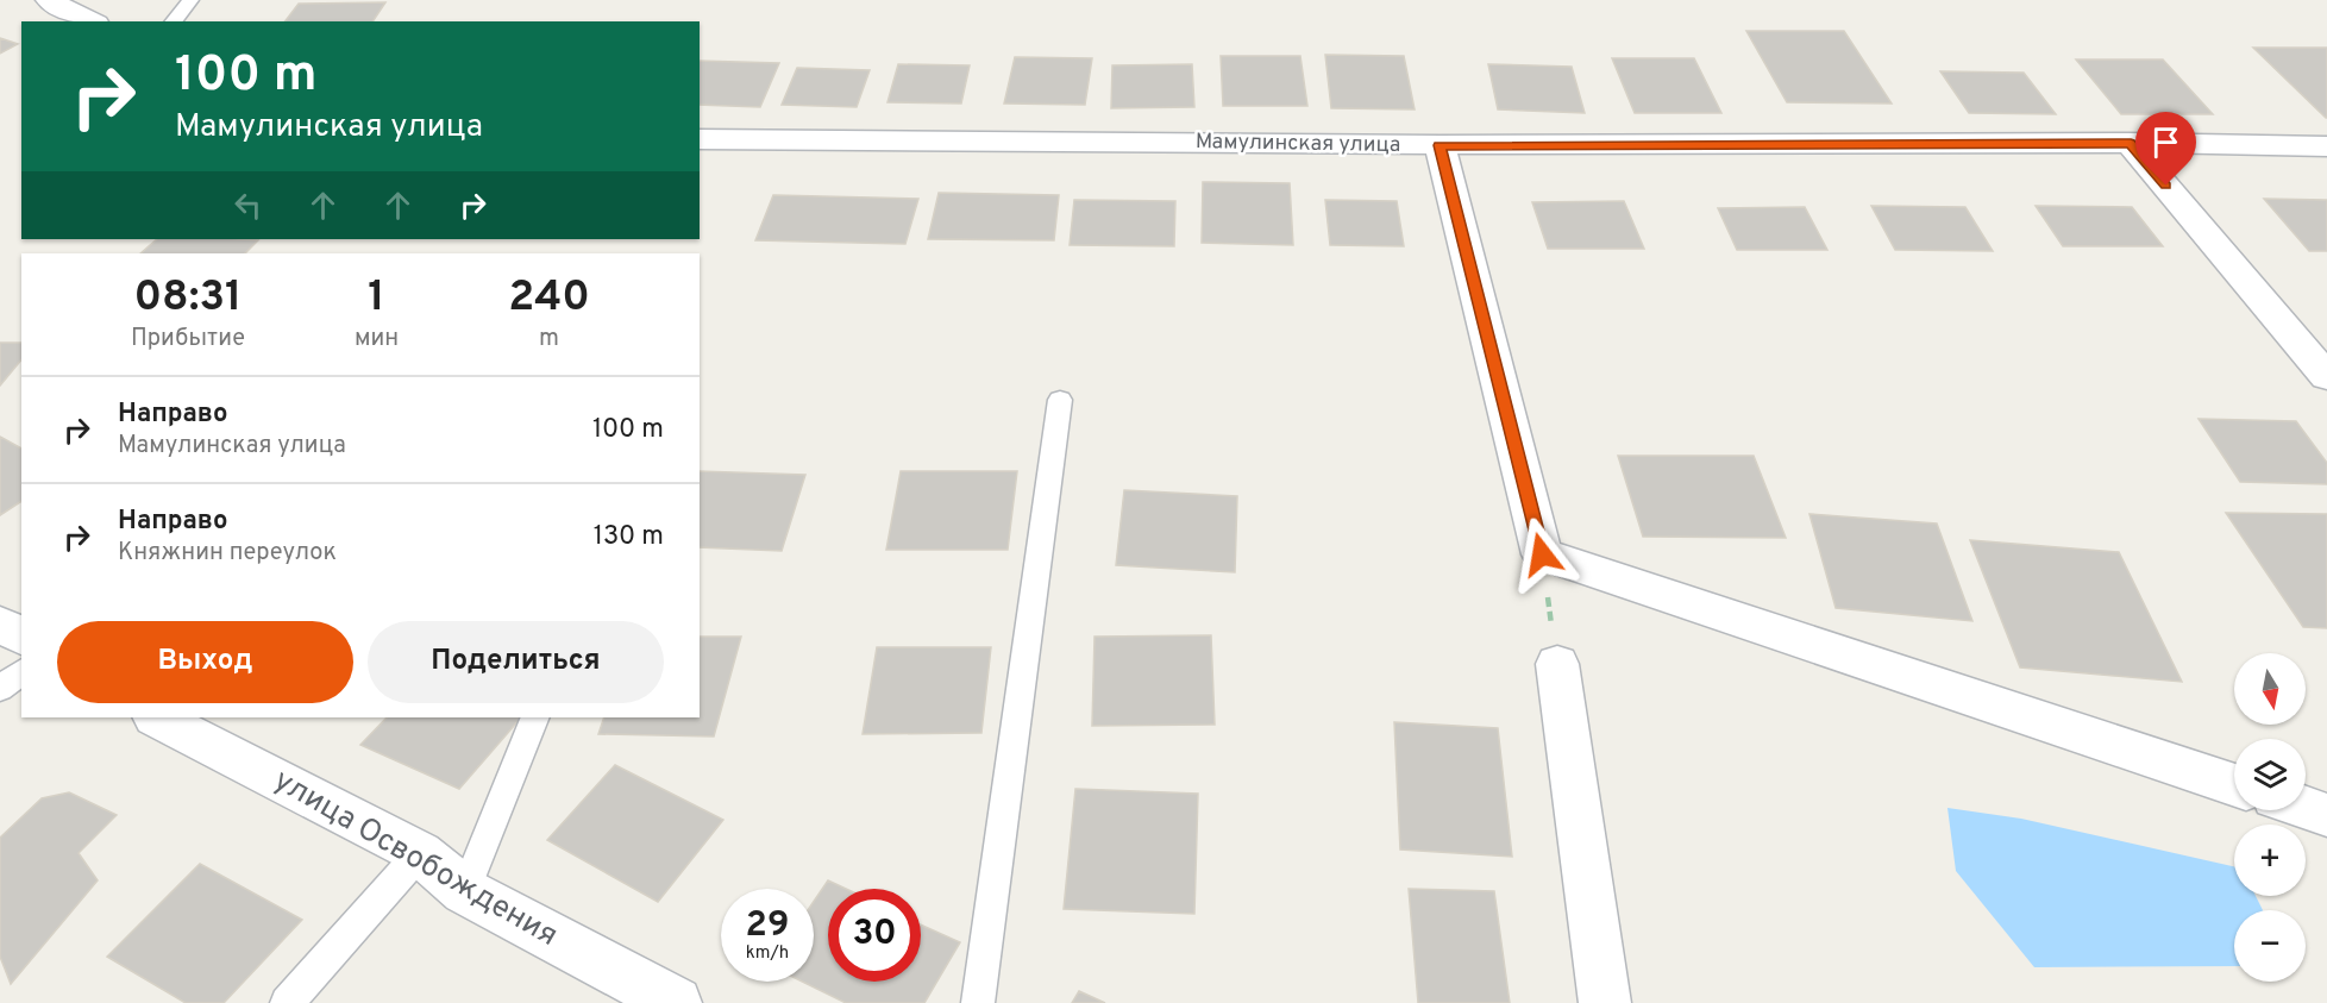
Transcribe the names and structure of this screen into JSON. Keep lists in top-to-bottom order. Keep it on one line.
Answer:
{"streets":{"street":["Мамулинская улица","улица Освобождения"]},"north":"bottom","page":{"turn":["100 m","Мамулинская улица"],"eta":["08:31","Прибытие","1","мин","240","m"],"list":[{"name":"Направо","note":"Мамулинская улица","value":"100 m"},{"name":"Направо","note":"Княжнин переулок","value":"130 m"}],"buttons":["Выход","Поделиться"],"map_buttons":["+","−"],"speed":"29 km/h","limit":"30"}}
